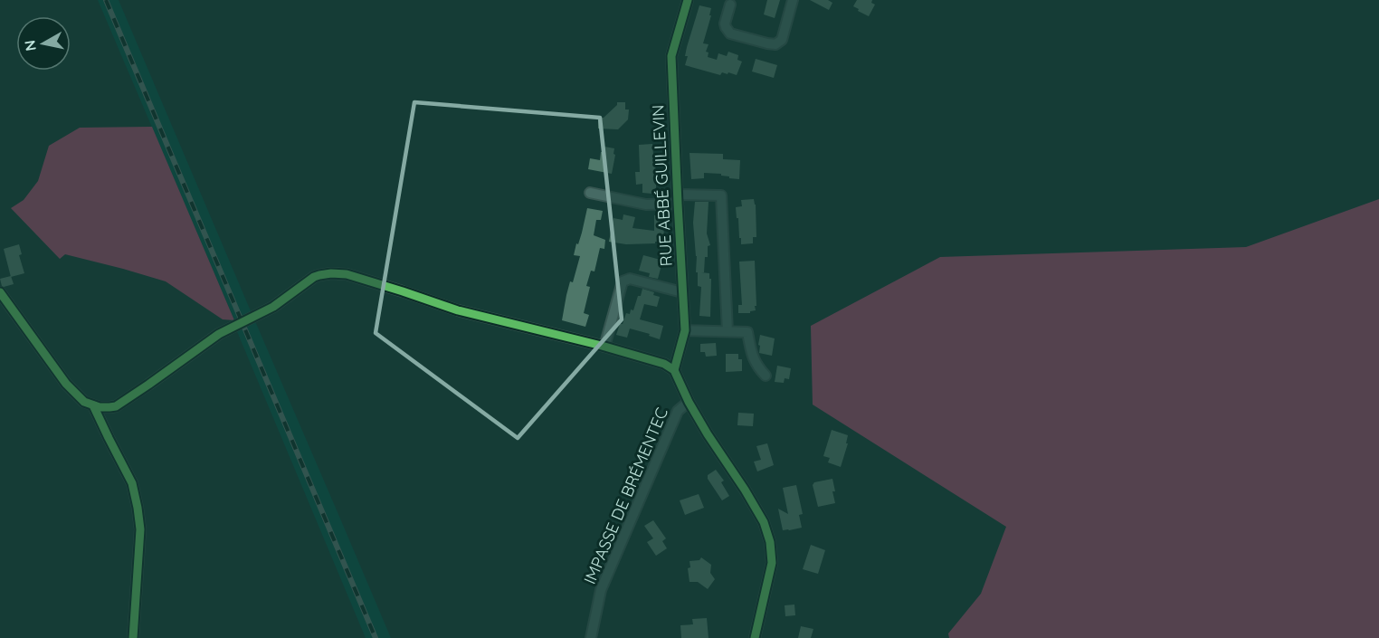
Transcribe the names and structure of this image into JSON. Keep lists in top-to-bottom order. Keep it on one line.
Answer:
{"streets":{"street":["RUE ABBÉ GUILLEVIN","IMPASSE DE BRÉMENTEC"]},"north":"left"}
